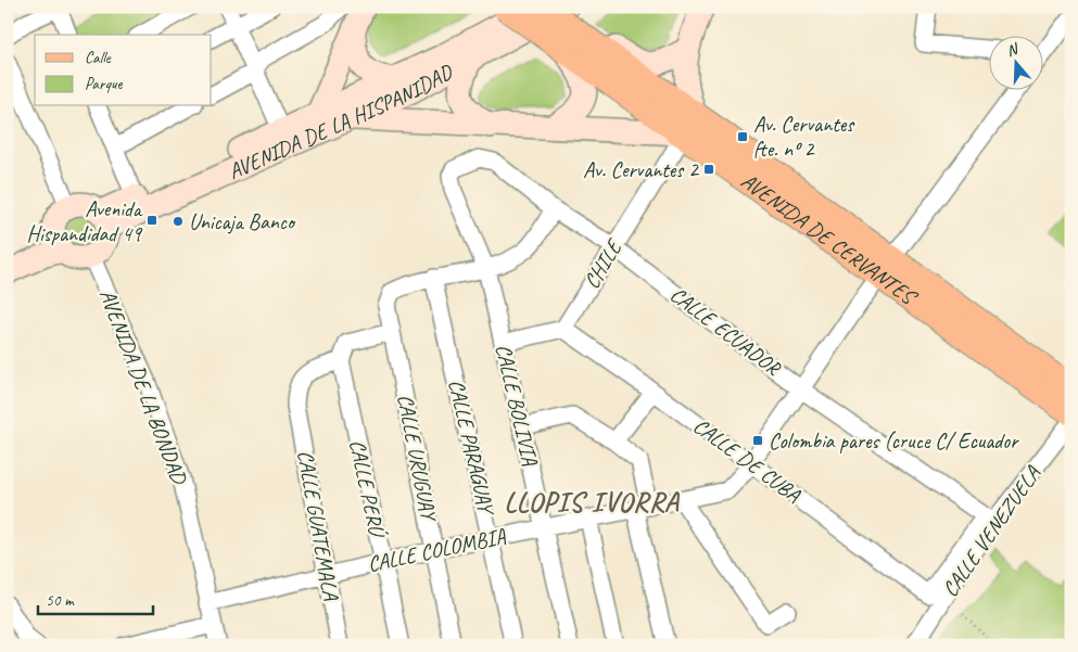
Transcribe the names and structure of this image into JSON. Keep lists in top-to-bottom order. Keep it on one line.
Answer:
{"streets":{"main road":["AVENIDA DE LA HISPANIDAD","AVENIDA DE CERVANTES"],"street":["CHILE","CALLE ECUADOR","AVENIDA DE LA BONDAD","CALLE BOLIVIA","CALLE PARAGUAY","CALLE URUGUAY","CALLE DE CUBA","CALLE PERÚ","CALLE GUATEMALA","CALLE VENEZUELA","CALLE COLOMBIA"]},"crossings":[["AVENIDA DE LA HISPANIDAD","AVENIDA DE LA BONDAD"],["AVENIDA DE CERVANTES","CHILE"],["AVENIDA DE CERVANTES","CALLE COLOMBIA"],["CHILE","CALLE ECUADOR"],["CHILE","CALLE DE CUBA"],["CALLE ECUADOR","CALLE BOLIVIA"],["CALLE ECUADOR","CALLE DE CUBA"],["CALLE ECUADOR","CALLE VENEZUELA"],["CALLE ECUADOR","CALLE COLOMBIA"],["AVENIDA DE LA BONDAD","CALLE COLOMBIA"],["CALLE BOLIVIA","CALLE COLOMBIA"],["CALLE PARAGUAY","CALLE URUGUAY"],["CALLE PARAGUAY","CALLE COLOMBIA"],["CALLE URUGUAY","CALLE COLOMBIA"],["CALLE DE CUBA","CALLE VENEZUELA"],["CALLE DE CUBA","CALLE COLOMBIA"],["CALLE PERÚ","CALLE GUATEMALA"],["CALLE PERÚ","CALLE COLOMBIA"],["CALLE GUATEMALA","CALLE COLOMBIA"]],"districts":["LLOPIS IVORRA"],"places":{"transit":["Av. Cervantes fte. nº 2","Av. Cervantes 2","Avenida Hispandidad 49","Colombia pares (cruce C/ Ecuador"],"other":["Unicaja Banco"]},"legend":["Calle","Parque"],"scale_bar":"50 m","north":"top"}
